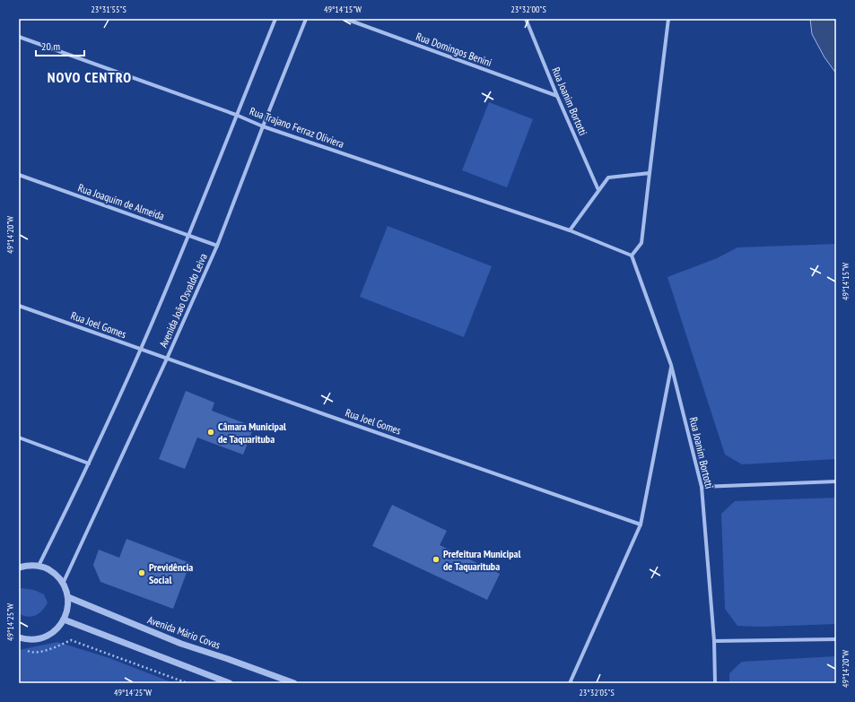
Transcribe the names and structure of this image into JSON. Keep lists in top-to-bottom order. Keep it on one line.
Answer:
{"streets":{"street":["Rua Domingos Benini","Rua Joanim Bortotti","Rua Trajano Ferraz Oliviera","Rua Joaquim de Almeida","Avenida João Osvaldo Leiva","Rua Joel Gomes","Avenida Mário Covas"]},"crossings":[["Rua Domingos Benini","Rua Joanim Bortotti"],["Rua Joanim Bortotti","Rua Trajano Ferraz Oliviera"],["Rua Trajano Ferraz Oliviera","Avenida João Osvaldo Leiva"],["Rua Joaquim de Almeida","Avenida João Osvaldo Leiva"],["Avenida João Osvaldo Leiva","Rua Joel Gomes"]],"districts":["NOVO CENTRO"],"places":["Câmara Municipal de Taquarituba","Prefeitura Municipal de Taquarituba","Previdência Social"],"scale_bar":"20 m","coordinates":["23°31'55\"S","49°14'15\"W","23°32'00\"S","49°14'20\"W","49°14'25\"W","23°32'05\"S"]}
